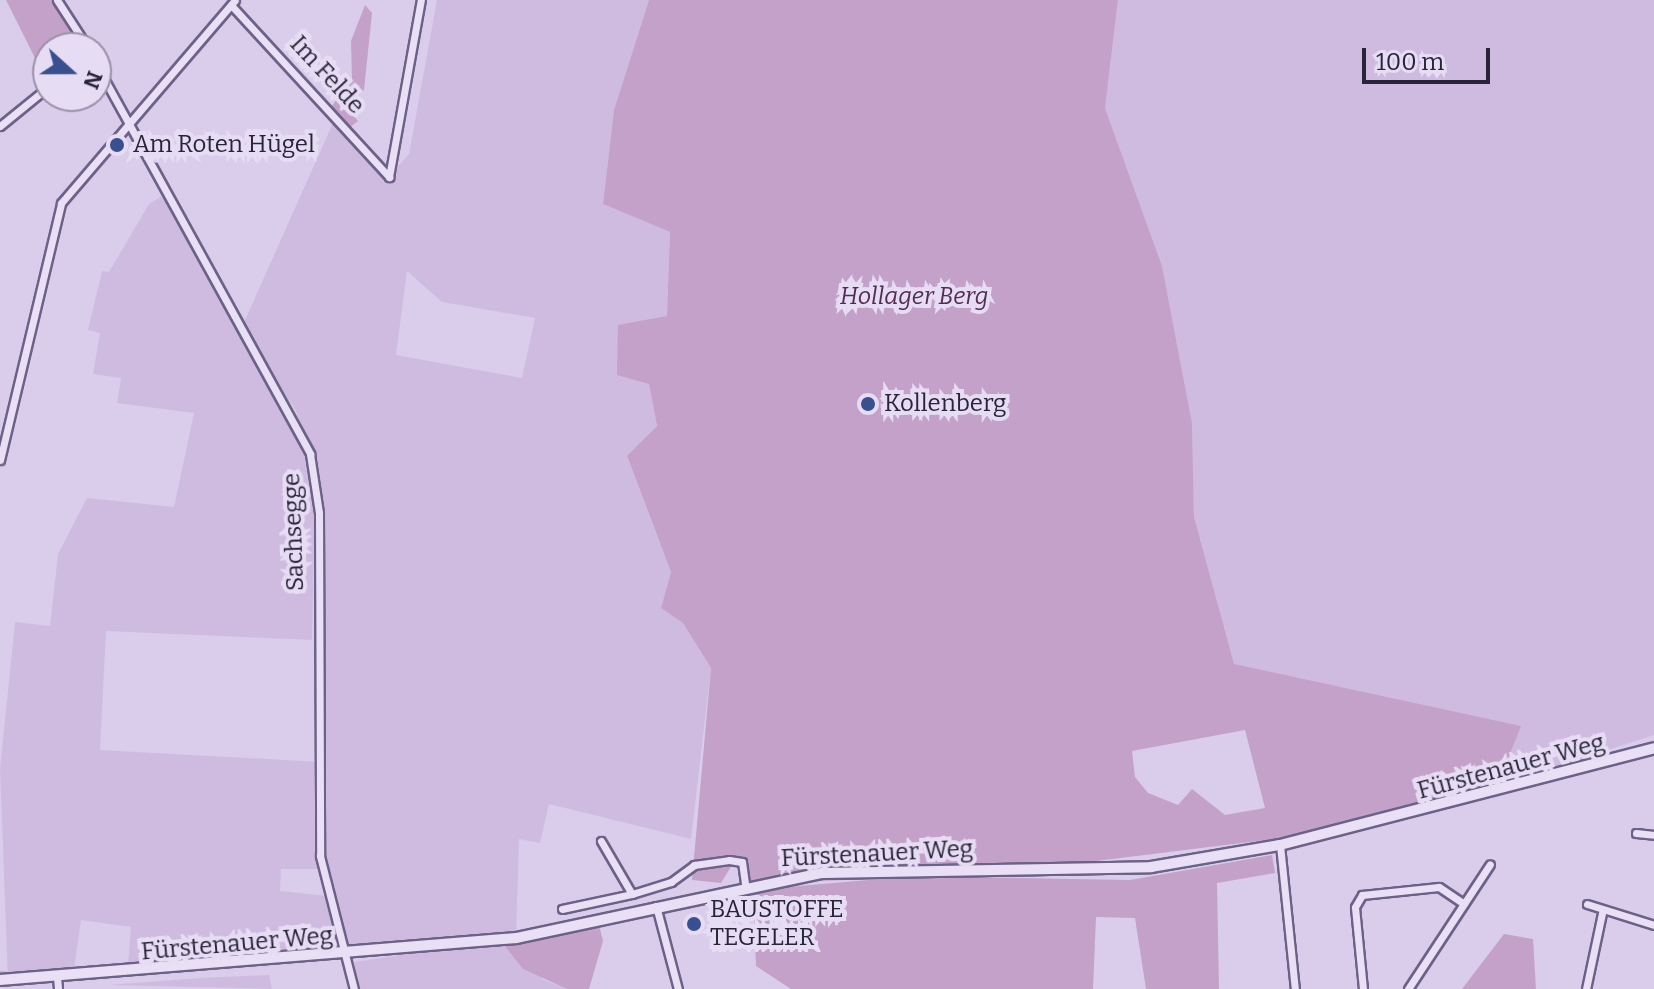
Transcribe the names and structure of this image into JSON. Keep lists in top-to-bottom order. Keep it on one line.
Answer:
{"streets":{"street":["Im Felde","Sachsegge","Fürstenauer Weg"]},"crossings":[["Sachsegge","Fürstenauer Weg"]],"parks":["Hollager Berg"],"places":["Am Roten Hügel","Kollenberg","BAUSTOFFE TEGELER"],"scale_bar":"100 m","north":"right"}
